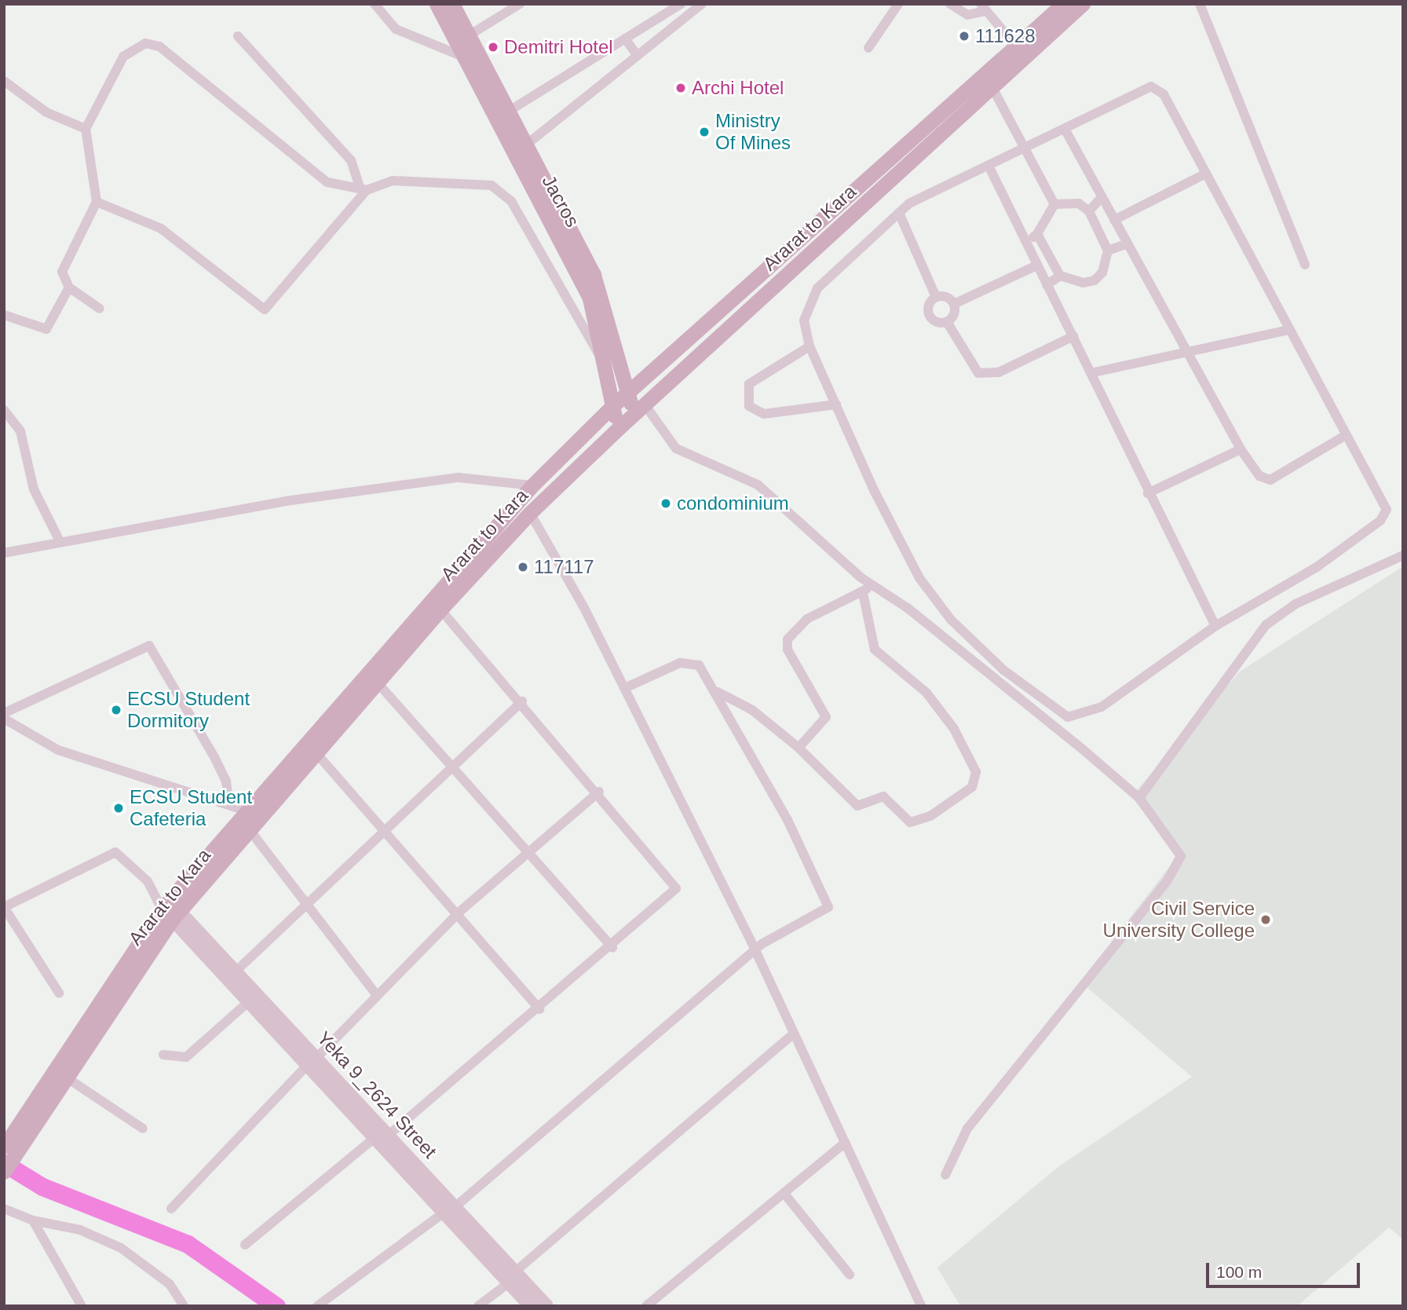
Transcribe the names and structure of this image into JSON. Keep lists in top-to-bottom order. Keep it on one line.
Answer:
{"streets":{"main road":["Jacros","Ararat to Kara","Yeka 9_2624 Street"]},"crossings":[["Jacros","Ararat to Kara"],["Ararat to Kara","Yeka 9_2624 Street"]],"places":["111628","Demitri Hotel","Archi Hotel","Ministry Of Mines","condominium","117117","ECSU Student Dormitory","ECSU Student Cafeteria","Civil Service University College"],"scale_bar":"100 m"}
